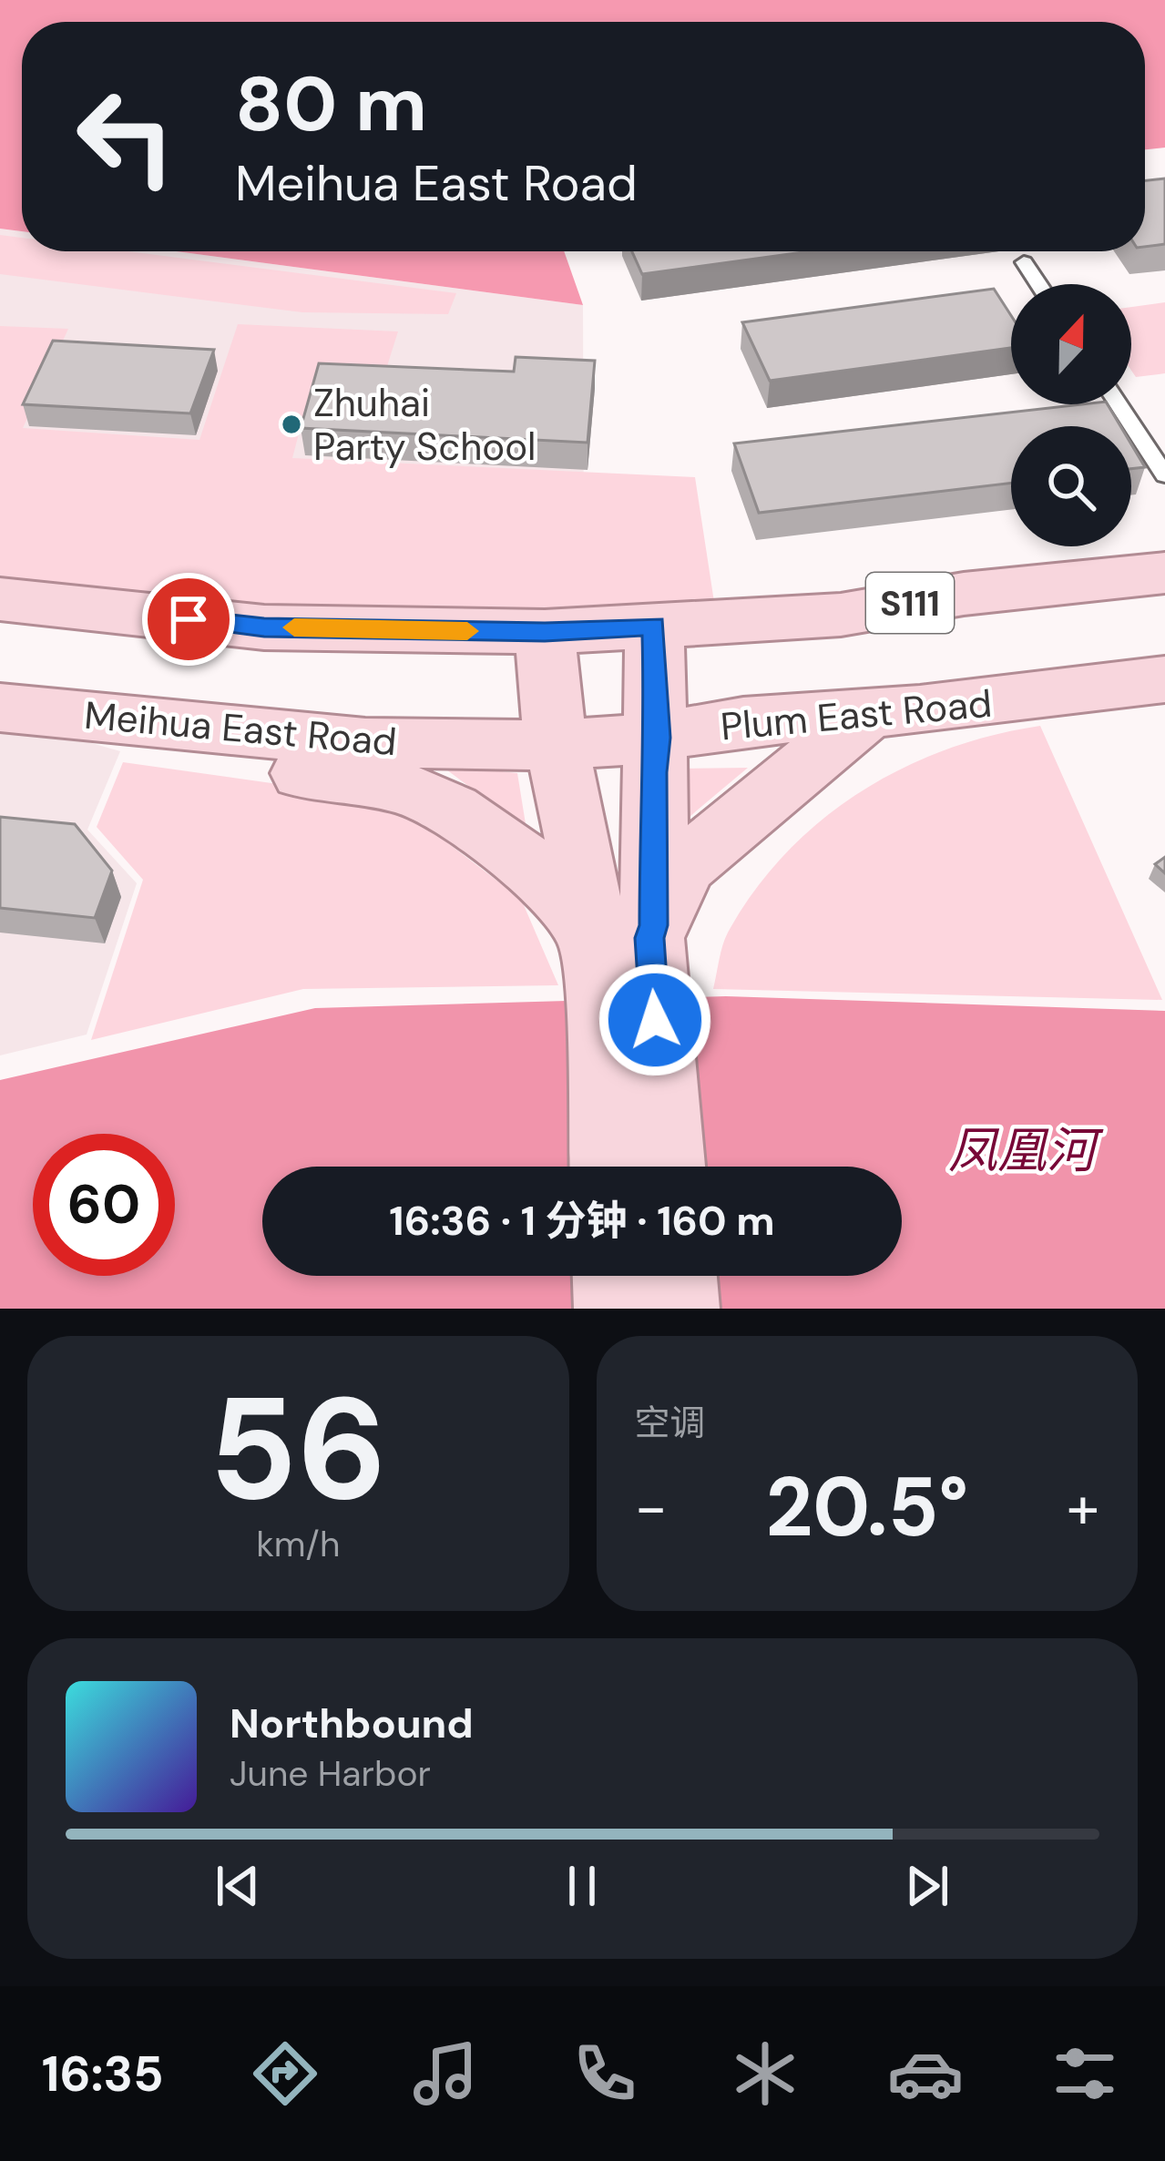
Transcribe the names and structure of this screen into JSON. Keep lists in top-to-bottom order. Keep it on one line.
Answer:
{"streets":{"main road":["S111","Plum East Road"]},"water":["凤凰河"],"places":["Zhuhai Party School"],"north":"top","page":{"turn":["80 m","Meihua East Road"],"limit":"60","trip":"16:36 · 1 分钟 · 160 m","tile":[["56","km/h"],"空调"],"heat":["−","20.5°","+"],"song":["Northbound","June Harbor"],"tabs":"16:35"}}
